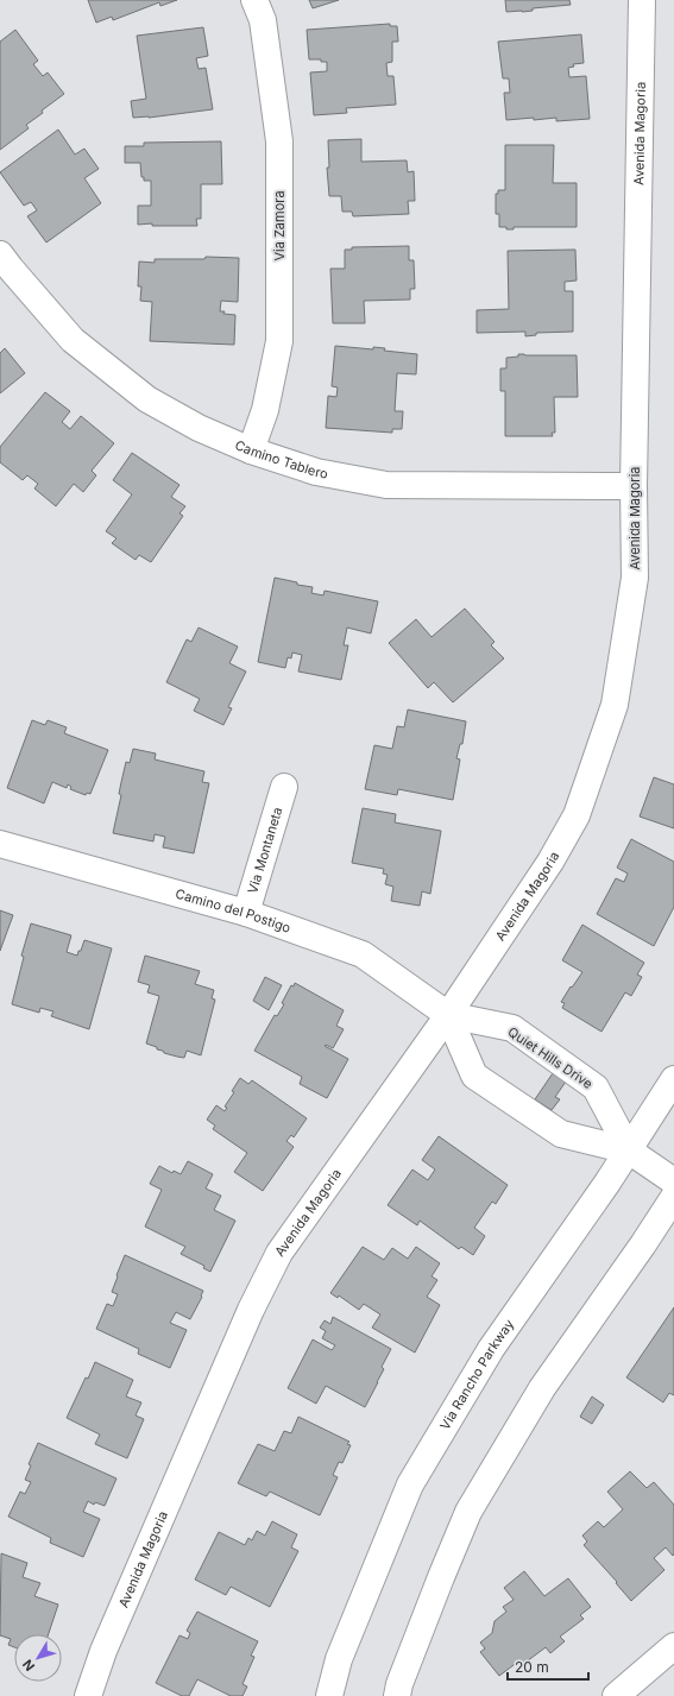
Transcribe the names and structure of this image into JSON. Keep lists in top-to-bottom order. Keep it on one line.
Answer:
{"streets":{"street":["Avenida Magoria","Via Zamora","Camino Tablero","Via Montaneta","Camino del Postigo","Quiet Hills Drive","Via Rancho Parkway"]},"crossings":[["Avenida Magoria","Camino Tablero"],["Avenida Magoria","Camino del Postigo"],["Avenida Magoria","Quiet Hills Drive"],["Via Zamora","Camino Tablero"],["Via Montaneta","Camino del Postigo"],["Camino del Postigo","Quiet Hills Drive"],["Quiet Hills Drive","Via Rancho Parkway"]],"scale_bar":"20 m","north":"bottom left"}
